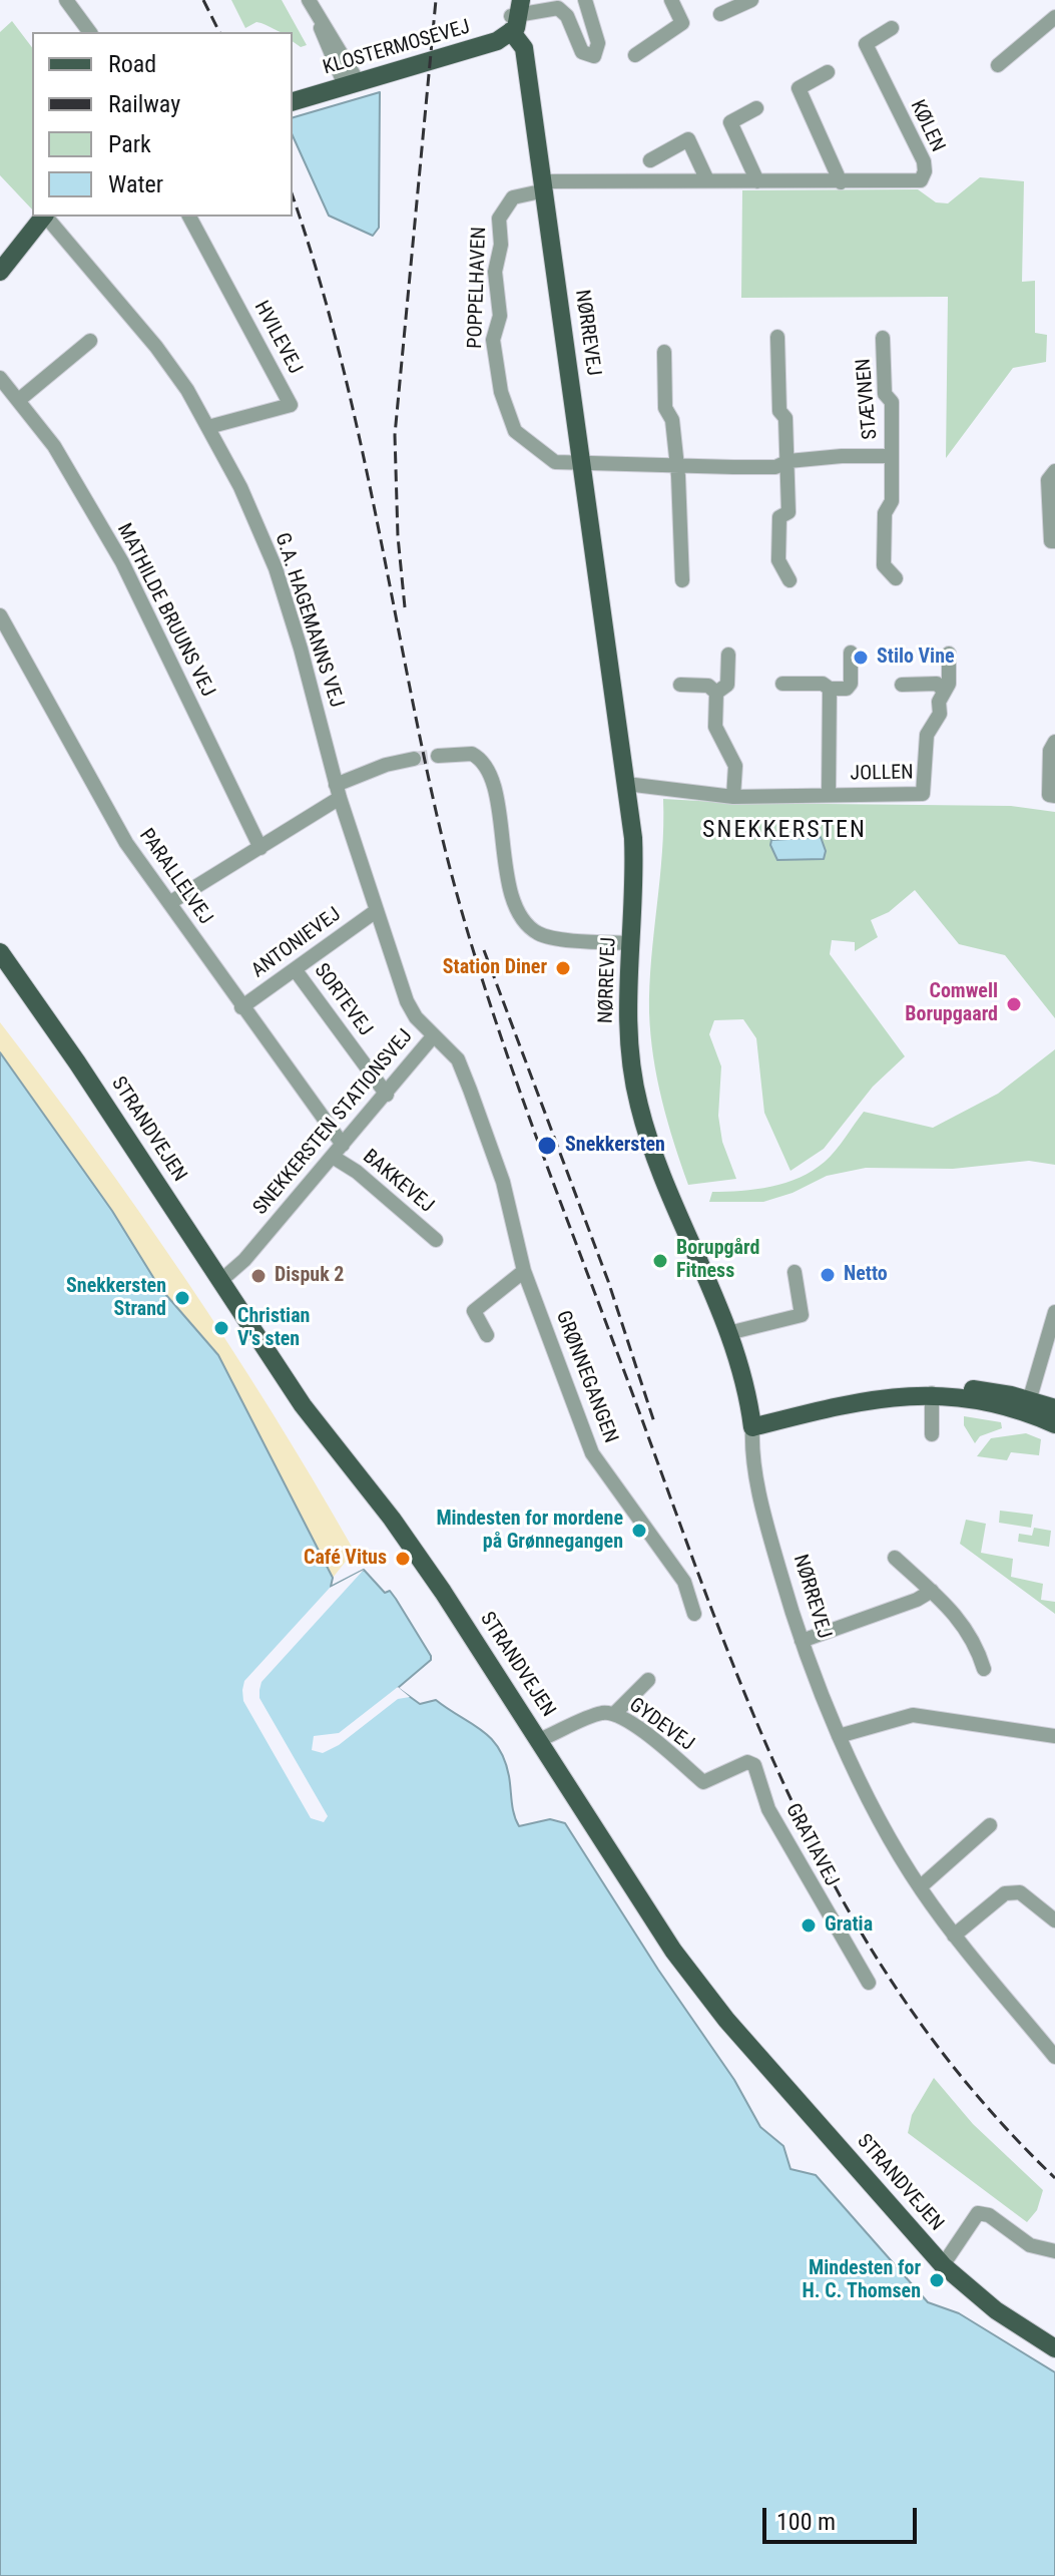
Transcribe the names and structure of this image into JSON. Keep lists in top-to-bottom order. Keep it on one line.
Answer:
{"streets":{"main road":["KLOSTERMOSEVEJ","NØRREVEJ","STRANDVEJEN"],"street":["KØLEN","POPPELHAVEN","HVILEVEJ","STÆVNEN","MATHILDE BRUUNS VEJ","G.A. HAGEMANNS VEJ","JOLLEN","PARALLELVEJ","ANTONIEVEJ","SORTEVEJ","SNEKKERSTEN STATIONSVEJ","BAKKEVEJ","GRØNNEGANGEN","GYDEVEJ","GRATIAVEJ"]},"crossings":[["KLOSTERMOSEVEJ","NØRREVEJ"],["KØLEN","POPPELHAVEN"],["KØLEN","NØRREVEJ"],["POPPELHAVEN","NØRREVEJ"],["POPPELHAVEN","STÆVNEN"],["NØRREVEJ","STÆVNEN"],["NØRREVEJ","JOLLEN"],["HVILEVEJ","G.A. HAGEMANNS VEJ"],["G.A. HAGEMANNS VEJ","ANTONIEVEJ"],["G.A. HAGEMANNS VEJ","SNEKKERSTEN STATIONSVEJ"],["PARALLELVEJ","ANTONIEVEJ"],["PARALLELVEJ","SNEKKERSTEN STATIONSVEJ"],["PARALLELVEJ","BAKKEVEJ"],["ANTONIEVEJ","SORTEVEJ"],["SORTEVEJ","SNEKKERSTEN STATIONSVEJ"],["SNEKKERSTEN STATIONSVEJ","STRANDVEJEN"],["SNEKKERSTEN STATIONSVEJ","BAKKEVEJ"],["SNEKKERSTEN STATIONSVEJ","GRØNNEGANGEN"],["STRANDVEJEN","GYDEVEJ"],["GYDEVEJ","GRATIAVEJ"]],"districts":["SNEKKERSTEN"],"places":["Stilo Vine","Station Diner","Comwell Borupgaard","Snekkersten","Borupgård Fitness","Netto","Dispuk 2","Snekkersten Strand","Christian V's sten","Mindesten for mordene på Grønnegangen","Café Vitus","Gratia","Mindesten for H. C. Thomsen"],"legend":["Road","Railway","Park","Water"],"scale_bar":"100 m"}
